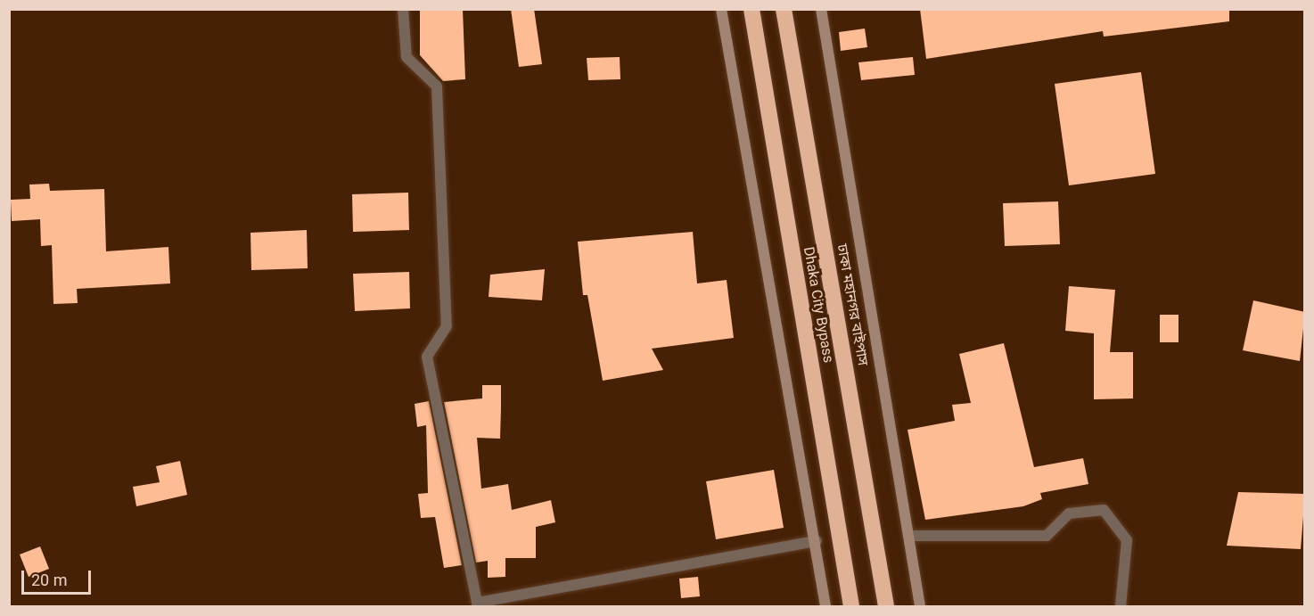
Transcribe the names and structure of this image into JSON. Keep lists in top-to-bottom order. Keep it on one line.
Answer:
{"streets":{"highway":["Dhaka City Bypass","ঢাকা মহানগর বাইপাস"]},"scale_bar":"20 m"}
